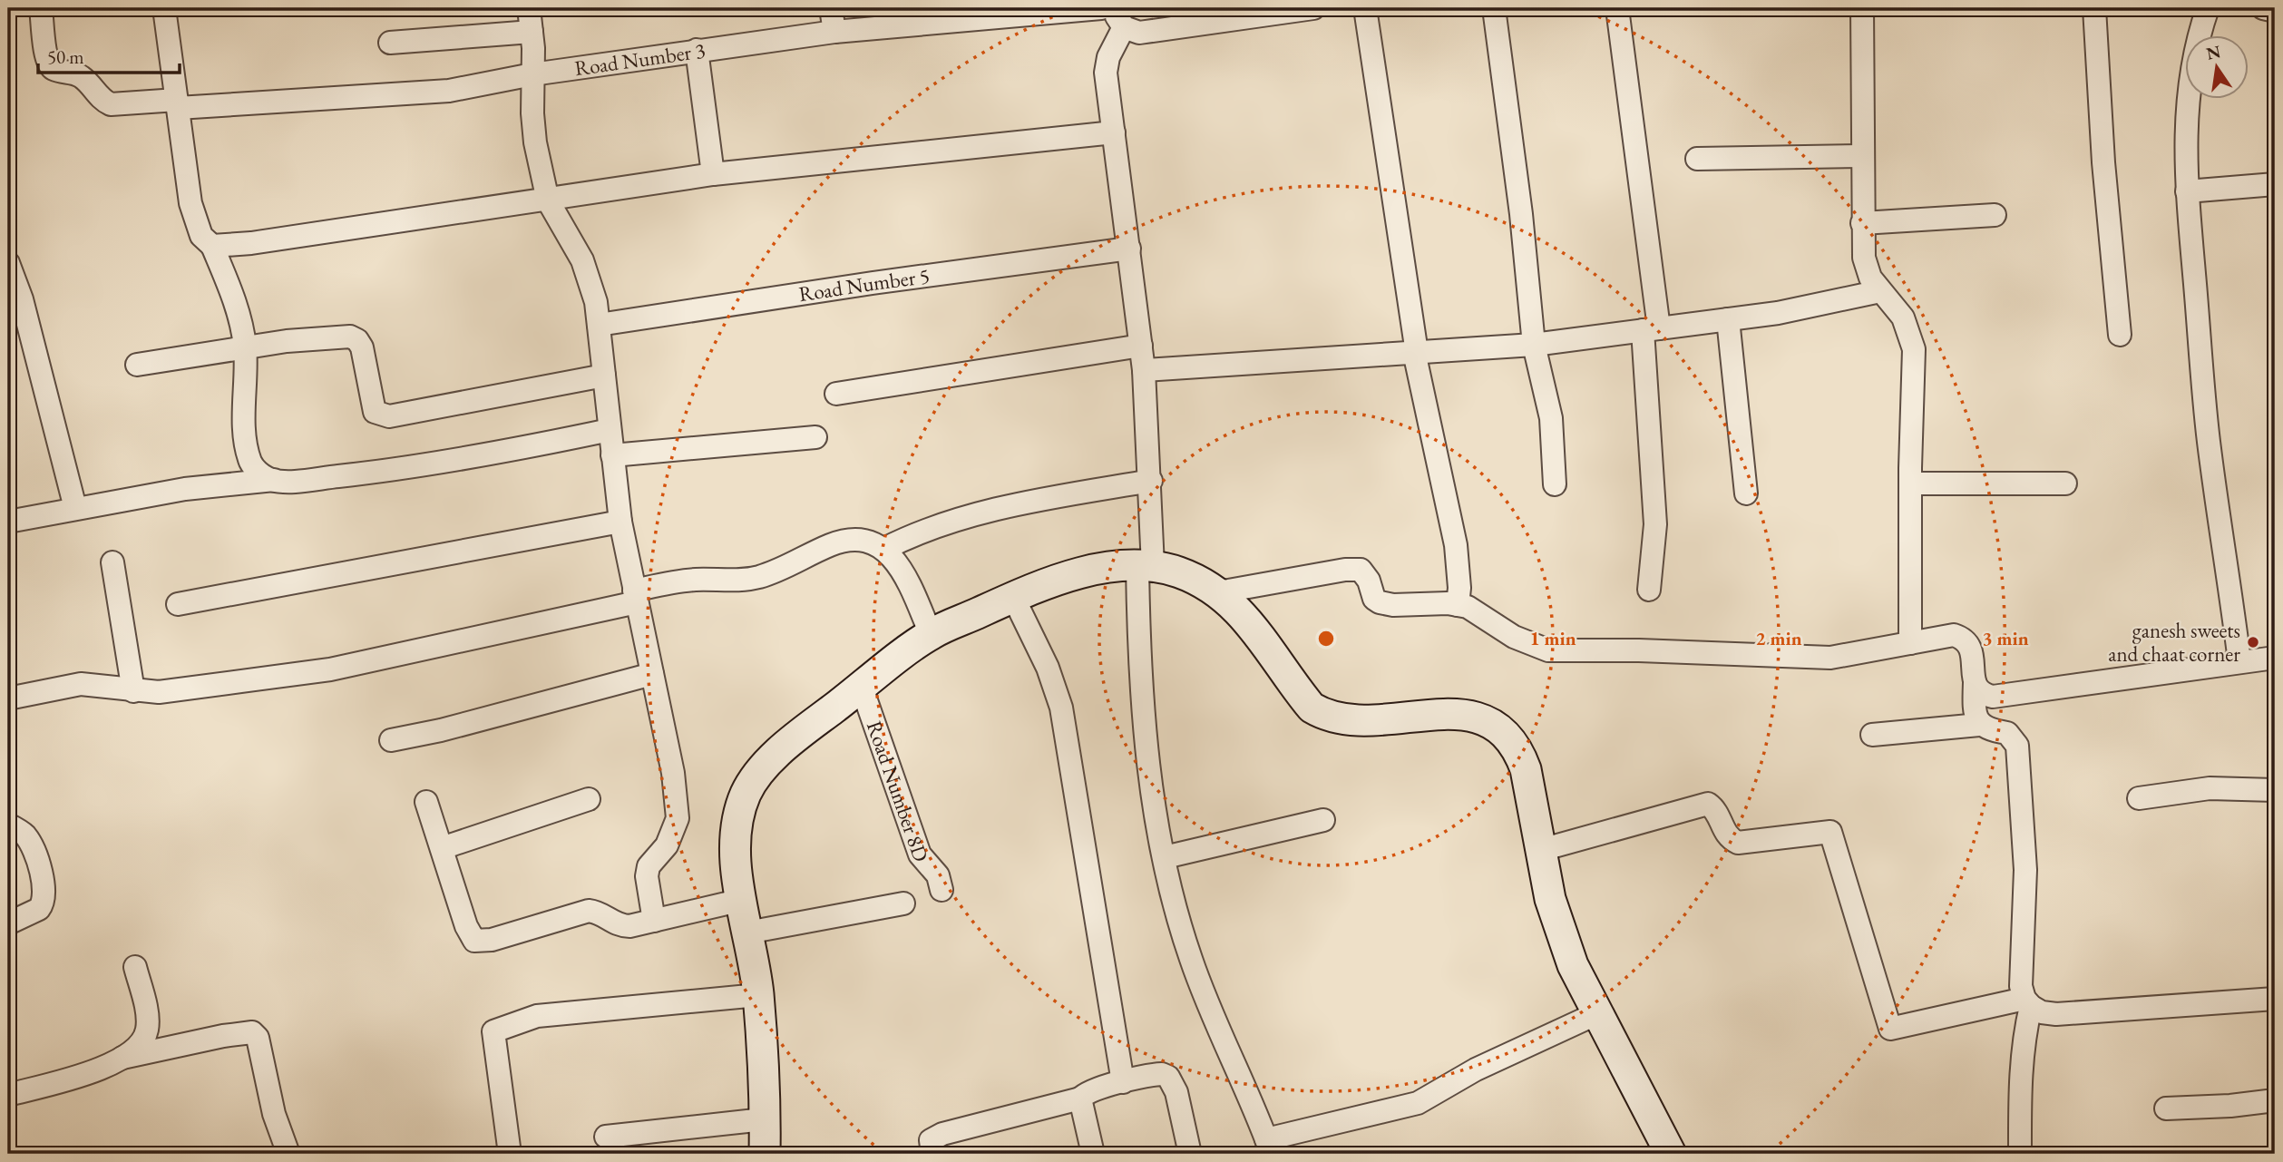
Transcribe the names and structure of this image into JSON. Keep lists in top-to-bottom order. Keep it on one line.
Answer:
{"streets":{"street":["Road Number 3","Road Number 5","Road Number 8D"]},"places":["ganesh sweets and chaat corner"],"scale_bar":"50 m","north":"top","rings":["1 min","2 min","3 min"]}
